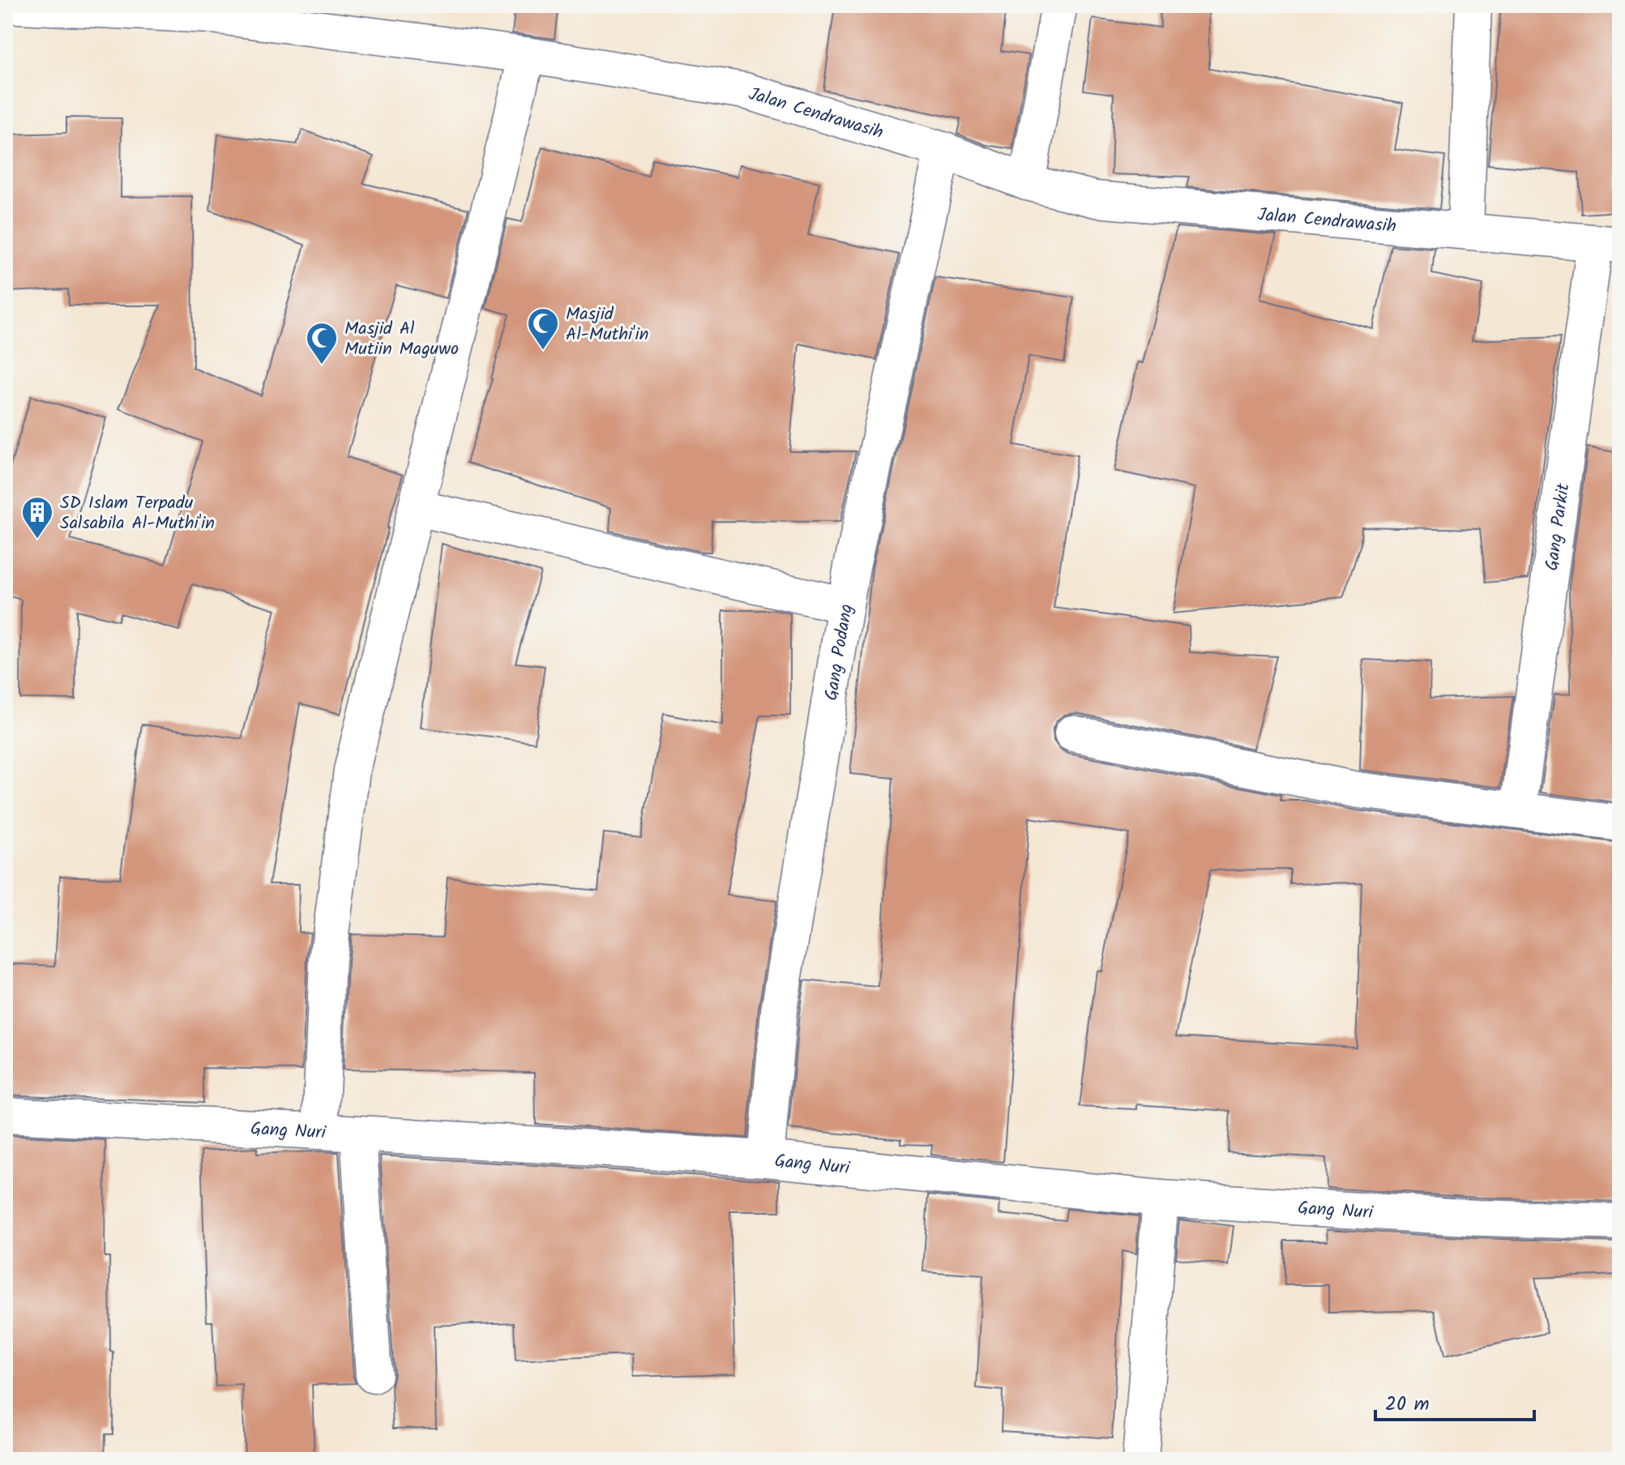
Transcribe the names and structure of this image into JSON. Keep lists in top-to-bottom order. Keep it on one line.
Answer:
{"streets":{"street":["Jalan Cendrawasih","Gang Parkit","Gang Podang","Gang Nuri"]},"crossings":[["Jalan Cendrawasih","Gang Parkit"],["Jalan Cendrawasih","Gang Podang"],["Gang Podang","Gang Nuri"]],"places":{"mosque":["Masjid Al-Muthi'in","Masjid Al Mutiin Maguwo"],"building":["SD Islam Terpadu Salsabila Al-Muthi'in"]},"scale_bar":"20 m"}
